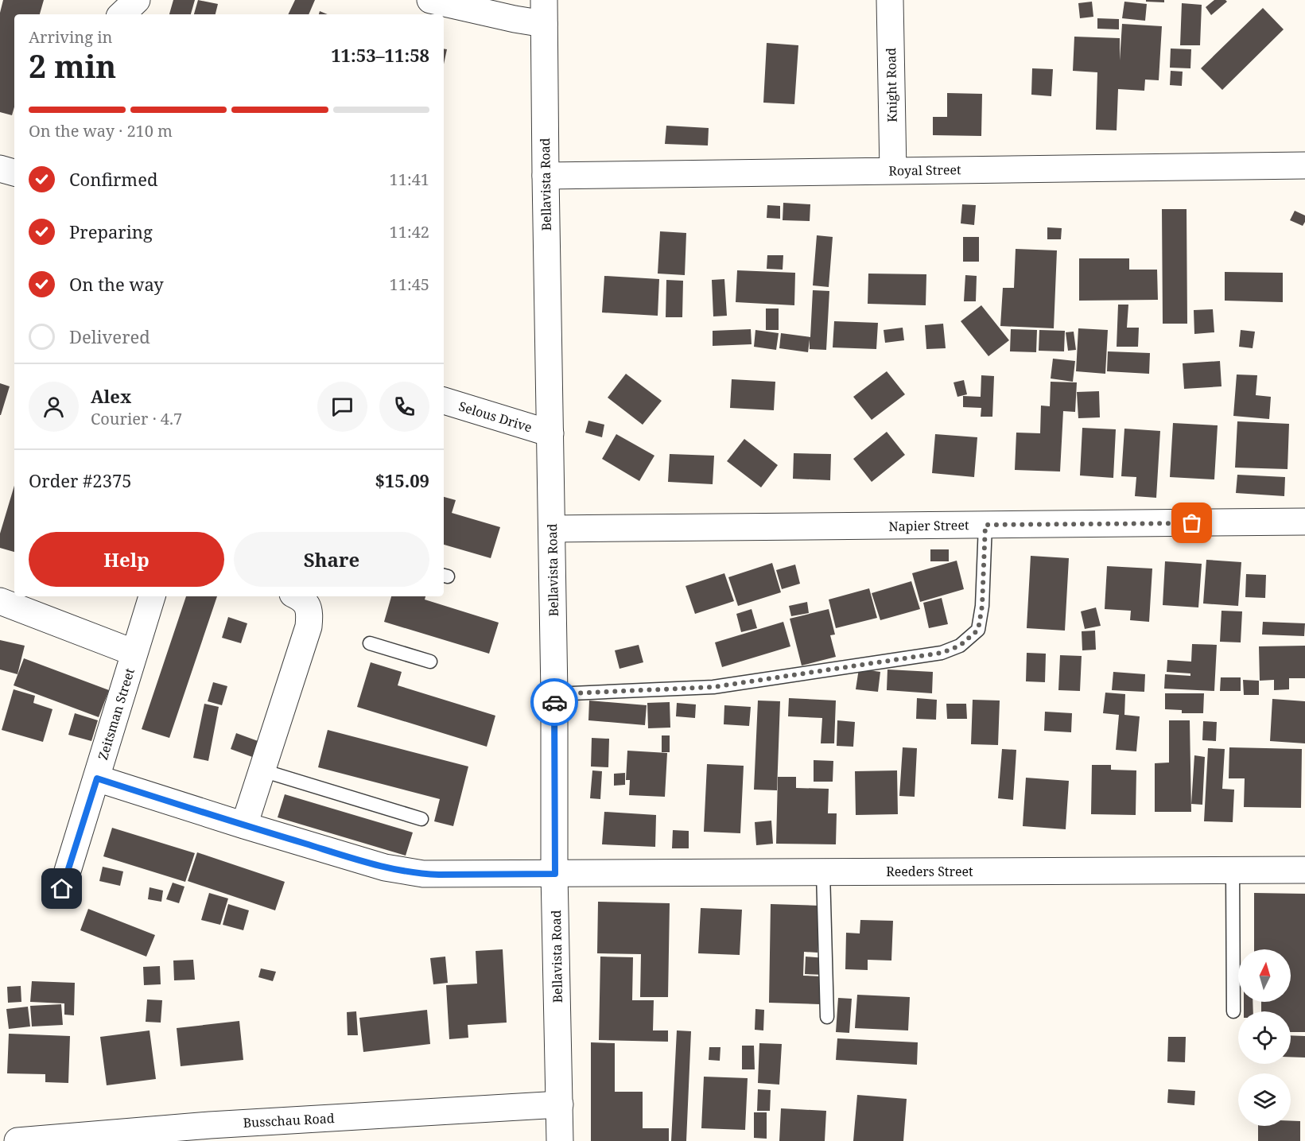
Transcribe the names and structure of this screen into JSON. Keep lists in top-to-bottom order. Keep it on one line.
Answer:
{"streets":{"street":["Knight Road","Royal Street","Bellavista Road","Selous Drive","Napier Street","Zeitsman Street","Reeders Street","Busschau Road"]},"crossings":[["Knight Road","Royal Street"],["Royal Street","Bellavista Road"],["Bellavista Road","Selous Drive"],["Bellavista Road","Napier Street"],["Bellavista Road","Reeders Street"],["Bellavista Road","Busschau Road"],["Zeitsman Street","Reeders Street"]],"north":"top","page":{"heading":["2 min","Arriving in","11:53–11:58"],"panel":["Alex","Courier · 4.7","Order #2375","$15.09"],"bar":"On the way · 210 m","list":[["Confirmed","11:41"],["Preparing","11:42"],["On the way","11:45"],"Delivered"],"buttons":["Help","Share"]}}
